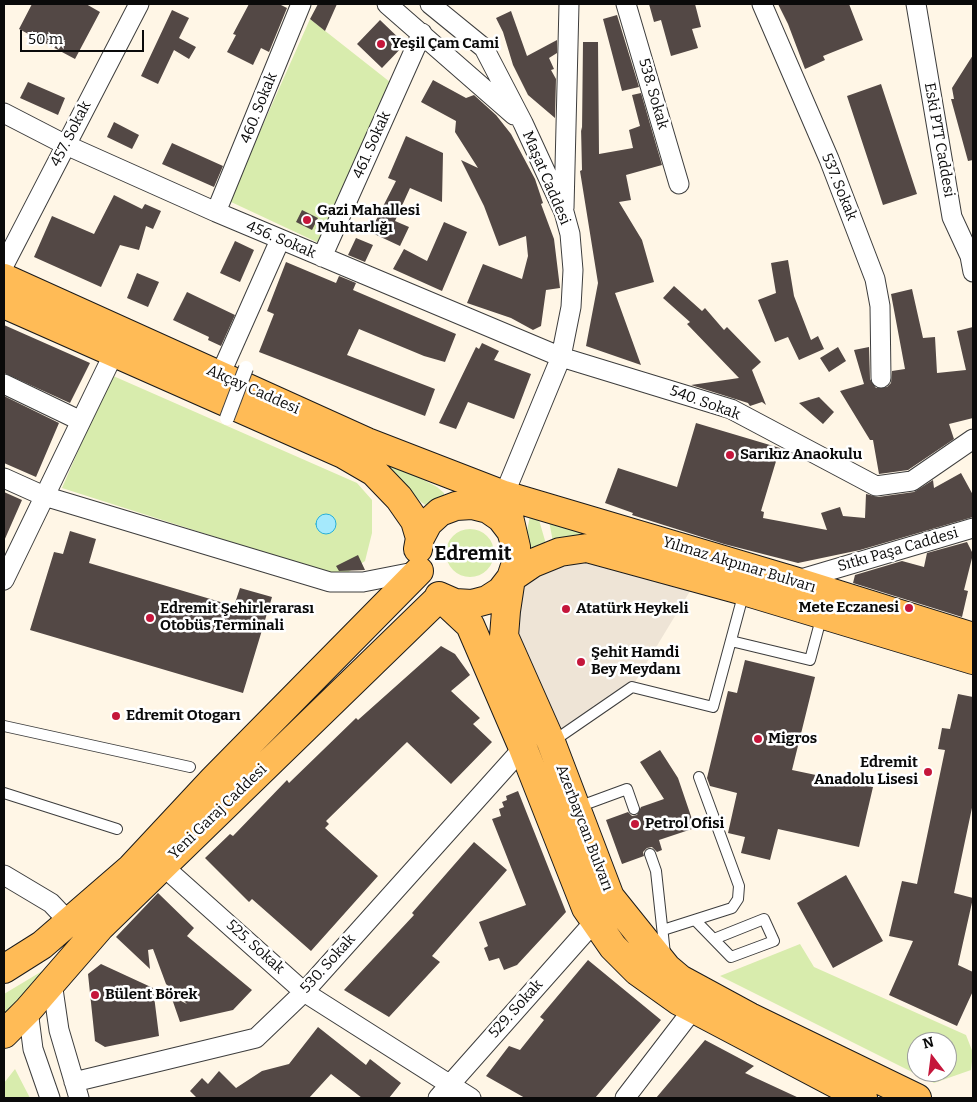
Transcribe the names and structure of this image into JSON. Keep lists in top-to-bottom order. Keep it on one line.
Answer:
{"streets":{"main road":["Akçay Caddesi","Yılmaz Akpınar Bulvarı","Yeni Garaj Caddesi","Azerbaycan Bulvarı"],"street":["538. Sokak","460. Sokak","457. Sokak","Eski PTT Caddesi","461. Sokak","Maşat Caddesi","537. Sokak","456. Sokak","540. Sokak","Sıtkı Paşa Caddesi","525. Sokak","530. Sokak","529. Sokak"]},"crossings":[["460. Sokak","456. Sokak"],["457. Sokak","456. Sokak"],["461. Sokak","456. Sokak"],["Maşat Caddesi","456. Sokak"],["Maşat Caddesi","Akçay Caddesi"],["Maşat Caddesi","540. Sokak"],["Maşat Caddesi","Yılmaz Akpınar Bulvarı"],["456. Sokak","540. Sokak"],["Akçay Caddesi","Yılmaz Akpınar Bulvarı"],["Akçay Caddesi","Yeni Garaj Caddesi"],["Akçay Caddesi","Azerbaycan Bulvarı"],["Sıtkı Paşa Caddesi","Yılmaz Akpınar Bulvarı"],["Yılmaz Akpınar Bulvarı","Yeni Garaj Caddesi"],["Yılmaz Akpınar Bulvarı","Azerbaycan Bulvarı"],["Yeni Garaj Caddesi","Azerbaycan Bulvarı"],["Yeni Garaj Caddesi","525. Sokak"],["Azerbaycan Bulvarı","530. Sokak"],["Azerbaycan Bulvarı","529. Sokak"],["525. Sokak","530. Sokak"],["525. Sokak","529. Sokak"]],"districts":["Edremit"],"places":["Yeşil Çam Cami","Gazi Mahallesi Muhtarlığı","Sarıkız Anaokulu","Mete Eczanesi","Atatürk Heykeli","Edremit Şehirlerarası Otobüs Terminali","Şehit Hamdi Bey Meydanı","Edremit Otogarı","Migros","Edremit Anadolu Lisesi","Petrol Ofisi","Bülent Börek"],"scale_bar":"50 m","north":"top"}
